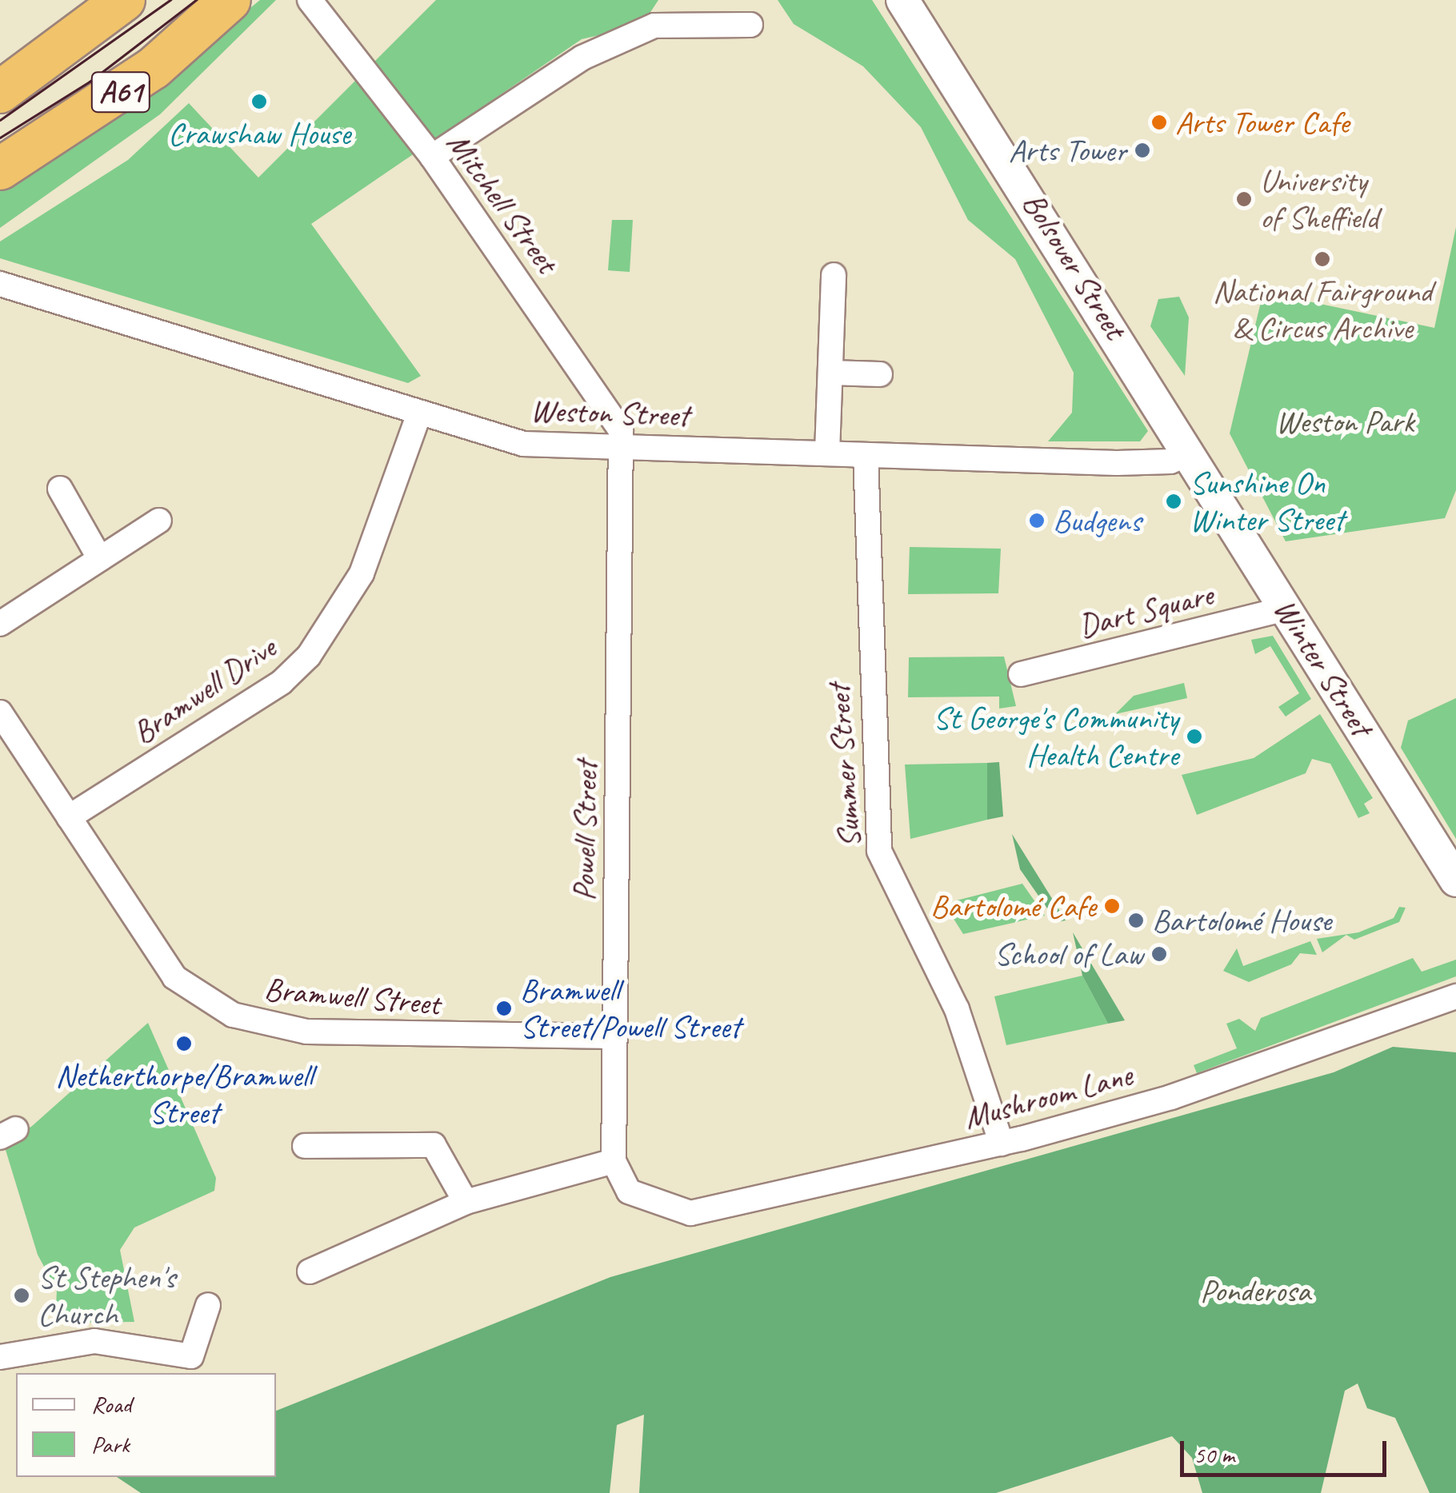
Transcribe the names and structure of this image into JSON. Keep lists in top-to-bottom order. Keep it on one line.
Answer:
{"streets":{"highway":["A61"],"street":["Mitchell Street","Bolsover Street","Weston Street","Dart Square","Winter Street","Bramwell Drive","Summer Street","Powell Street","Bramwell Street","Mushroom Lane"]},"crossings":[["Mitchell Street","Weston Street"],["Mitchell Street","Powell Street"],["Bolsover Street","Weston Street"],["Bolsover Street","Winter Street"],["Weston Street","Winter Street"],["Weston Street","Bramwell Drive"],["Weston Street","Summer Street"],["Weston Street","Powell Street"],["Dart Square","Winter Street"],["Bramwell Drive","Bramwell Street"],["Summer Street","Mushroom Lane"],["Powell Street","Bramwell Street"],["Powell Street","Mushroom Lane"]],"parks":["Weston Park","Ponderosa"],"places":["Crawshaw House","Arts Tower Cafe","Arts Tower","University of Sheffield","National Fairground & Circus Archive","Sunshine On Winter Street","Budgens","St George's Community Health Centre","Bartolomé Cafe","Bartolomé House","School of Law","Bramwell Street/Powell Street","Netherthorpe/Bramwell Street","St Stephen's Church"],"legend":["Road","Park"],"scale_bar":"50 m"}
